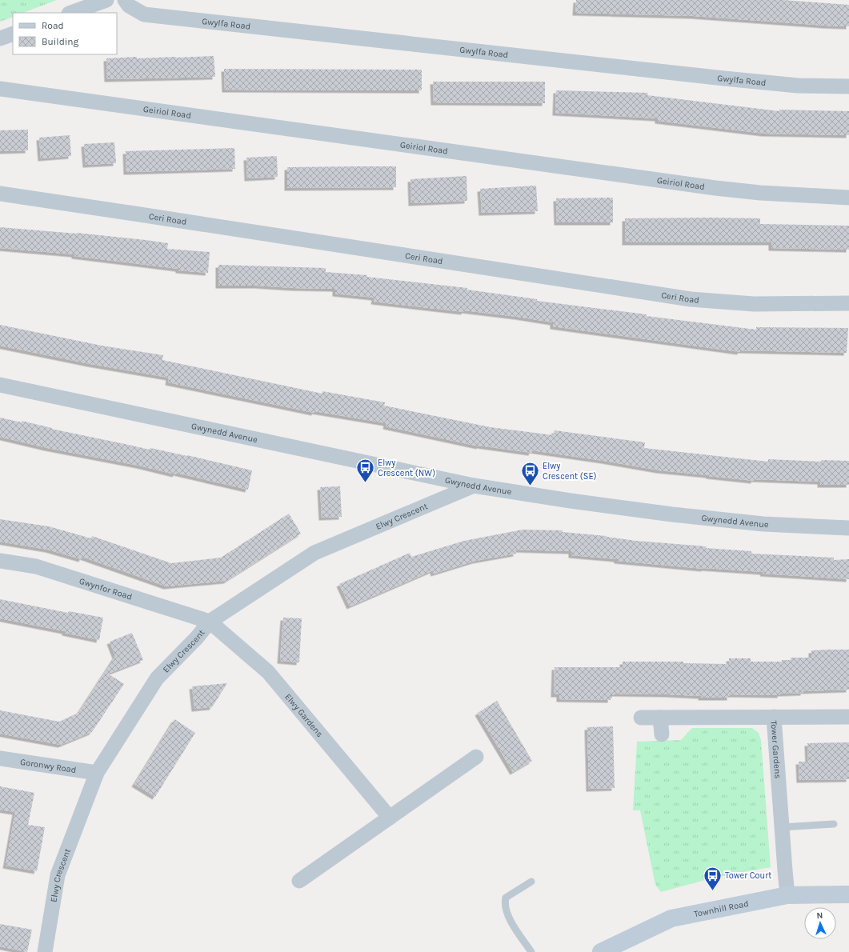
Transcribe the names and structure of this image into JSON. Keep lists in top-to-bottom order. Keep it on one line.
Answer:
{"streets":{"street":["Gwylfa Road","Geiriol Road","Ceri Road","Gwynedd Avenue","Elwy Crescent","Gwynfor Road","Elwy Gardens","Tower Gardens","Goronwy Road","Townhill Road"]},"crossings":[["Gwynedd Avenue","Elwy Crescent"],["Elwy Crescent","Gwynfor Road"],["Elwy Crescent","Elwy Gardens"],["Elwy Crescent","Goronwy Road"],["Gwynfor Road","Elwy Gardens"],["Tower Gardens","Townhill Road"]],"places":{"bus stop":["Elwy Crescent (NW)","Elwy Crescent (SE)","Tower Court"]},"legend":["Road","Building"],"north":"top"}
